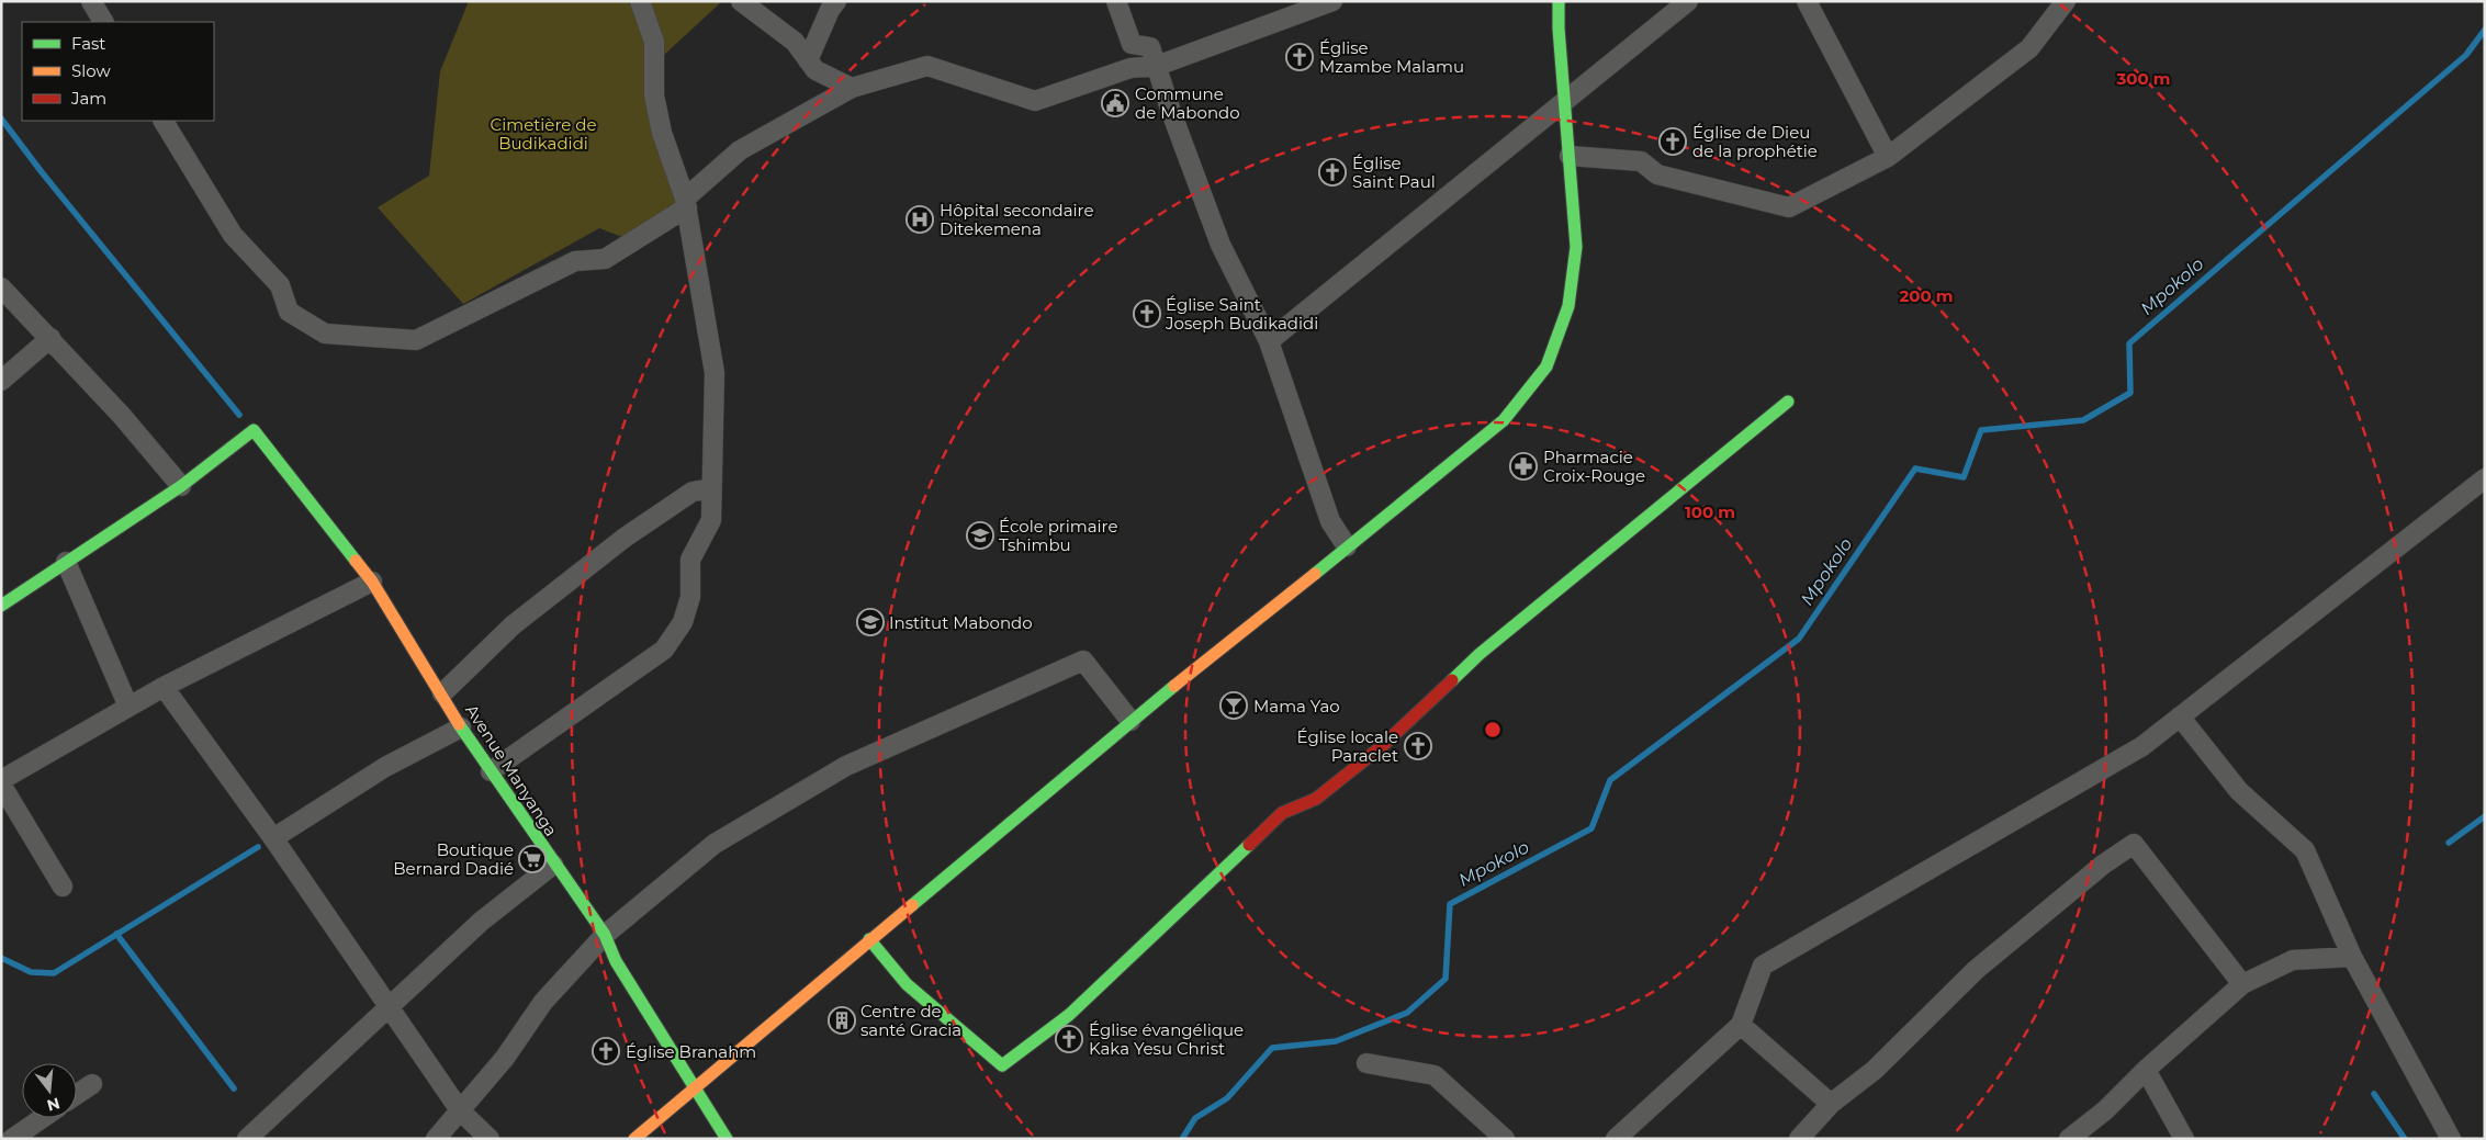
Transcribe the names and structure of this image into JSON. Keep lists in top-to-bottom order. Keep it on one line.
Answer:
{"streets":{"main road":["Avenue Manyanga"]},"water":["Mpokolo"],"parks":["Cimetière de Budikadidi"],"places":{"church":["Église Mzambe Malamu","Église de Dieu de la prophétie","Église Saint Paul","Église Saint Joseph Budikadidi","Église locale Paraclet","Église évangélique Kaka Yesu Christ","Église Branahm"],"public building":["Commune de Mabondo"],"hospital":["Hôpital secondaire Ditekemena"],"pharmacy":["Pharmacie Croix-Rouge"],"school or university":["École primaire Tshimbu","Institut Mabondo"],"bar":["Mama Yao"],"supermarket":["Boutique Bernard Dadié"],"building":["Centre de santé Gracia"]},"legend":["Fast","Slow","Jam"],"north":"bottom","rings":["300 m","200 m","100 m"]}
